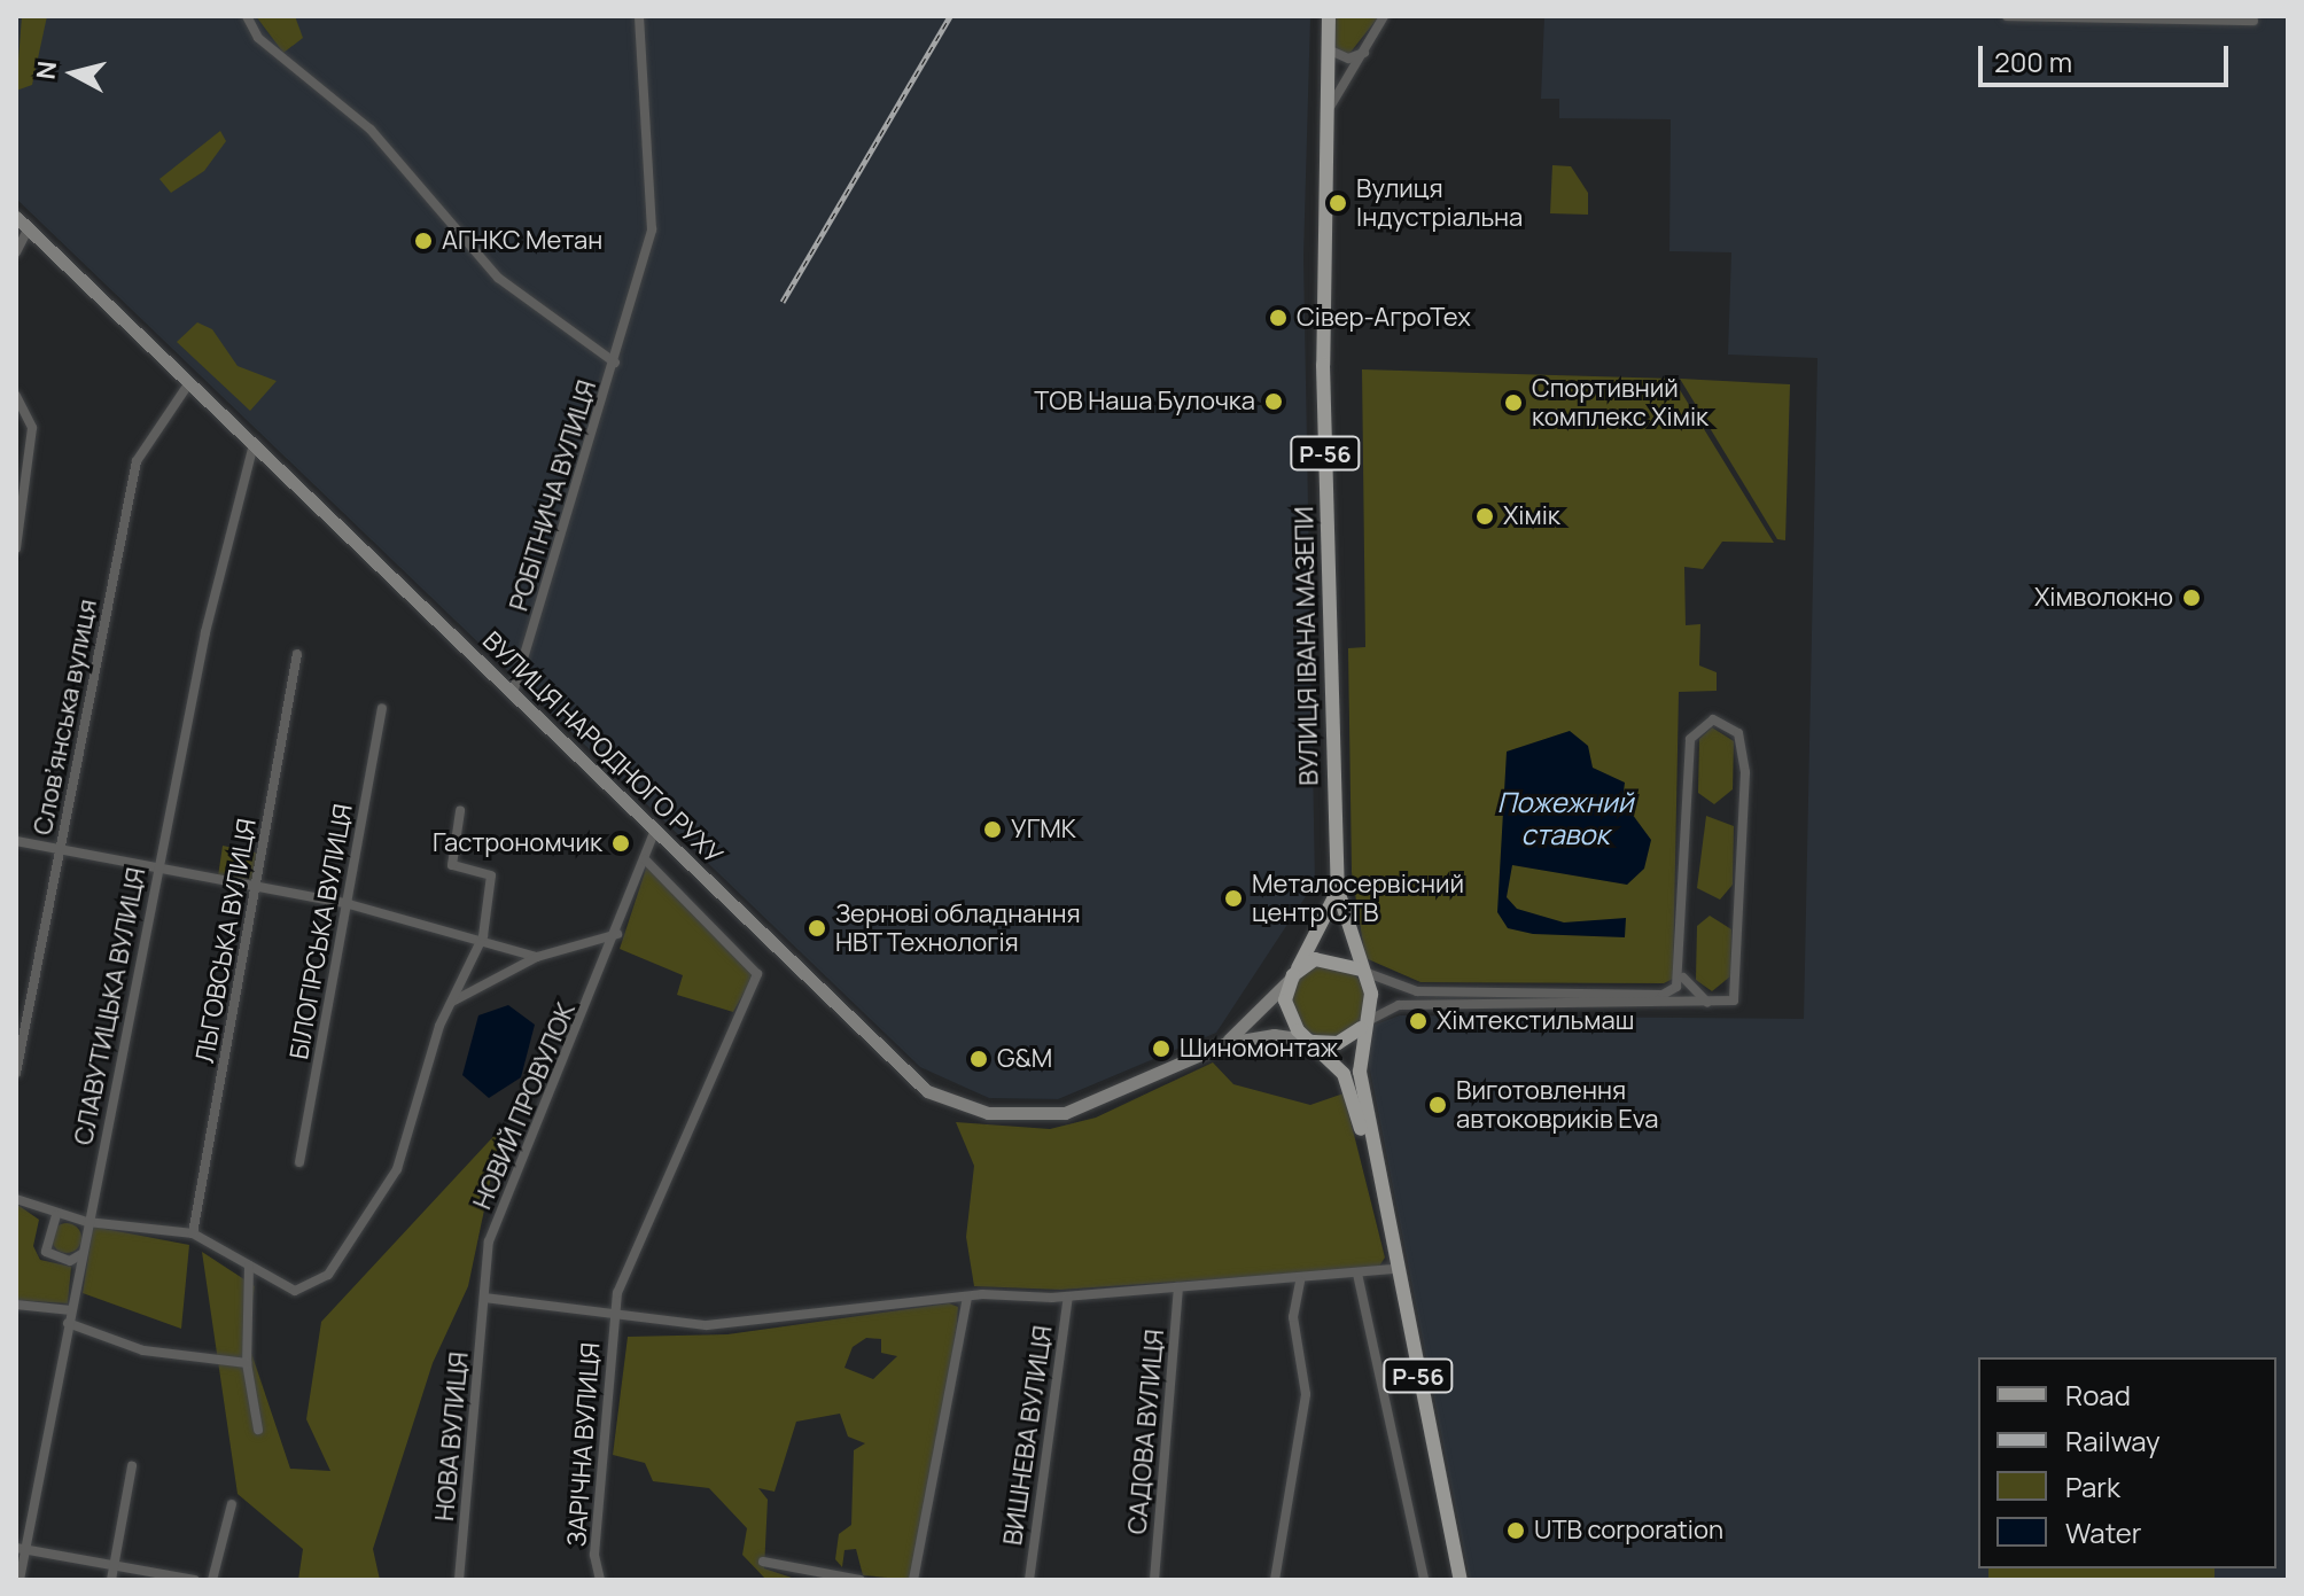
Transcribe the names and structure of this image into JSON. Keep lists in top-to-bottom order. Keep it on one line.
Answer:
{"streets":{"main road":["Р-56","ВУЛИЦЯ ІВАНА МАЗЕПИ","ВУЛИЦЯ НАРОДНОГО РУХУ"],"street":["РОБІТНИЧА ВУЛИЦЯ","Словʼянська вулиця","БІЛОГІРСЬКА ВУЛИЦЯ","ЛЬГОВСЬКА ВУЛИЦЯ","СЛАВУТИЦЬКА ВУЛИЦЯ","НОВИЙ ПРОВУЛОК","САДОВА ВУЛИЦЯ","ВИШНЕВА ВУЛИЦЯ","НОВА ВУЛИЦЯ","ЗАРІЧНА ВУЛИЦЯ"]},"crossings":[["Р-56","ВУЛИЦЯ ІВАНА МАЗЕПИ"],["Р-56","ВУЛИЦЯ НАРОДНОГО РУХУ"],["РОБІТНИЧА ВУЛИЦЯ","ВУЛИЦЯ НАРОДНОГО РУХУ"],["ВУЛИЦЯ ІВАНА МАЗЕПИ","ВУЛИЦЯ НАРОДНОГО РУХУ"],["Словʼянська вулиця","ВУЛИЦЯ НАРОДНОГО РУХУ"],["ВУЛИЦЯ НАРОДНОГО РУХУ","СЛАВУТИЦЬКА ВУЛИЦЯ"],["ВУЛИЦЯ НАРОДНОГО РУХУ","НОВИЙ ПРОВУЛОК"],["НОВИЙ ПРОВУЛОК","НОВА ВУЛИЦЯ"],["НОВИЙ ПРОВУЛОК","ЗАРІЧНА ВУЛИЦЯ"]],"water":["Пожежний ставок"],"places":["Вулиця Індустріальна","АГНКС Метан","Сівер-АгроТех","ТОВ Наша Булочка","Спортивний комплекс Хімік","Хімік","Хімволокно","УГМК","Гастрономчик","Металосервісний центр СТВ","Зернові обладнання НВТ Технологія","Хімтекстильмаш","Шиномонтаж","G&M","Виготовлення автоковриків Eva","UTB corporation"],"legend":["Road","Railway","Park","Water"],"scale_bar":"200 m","north":"left"}
